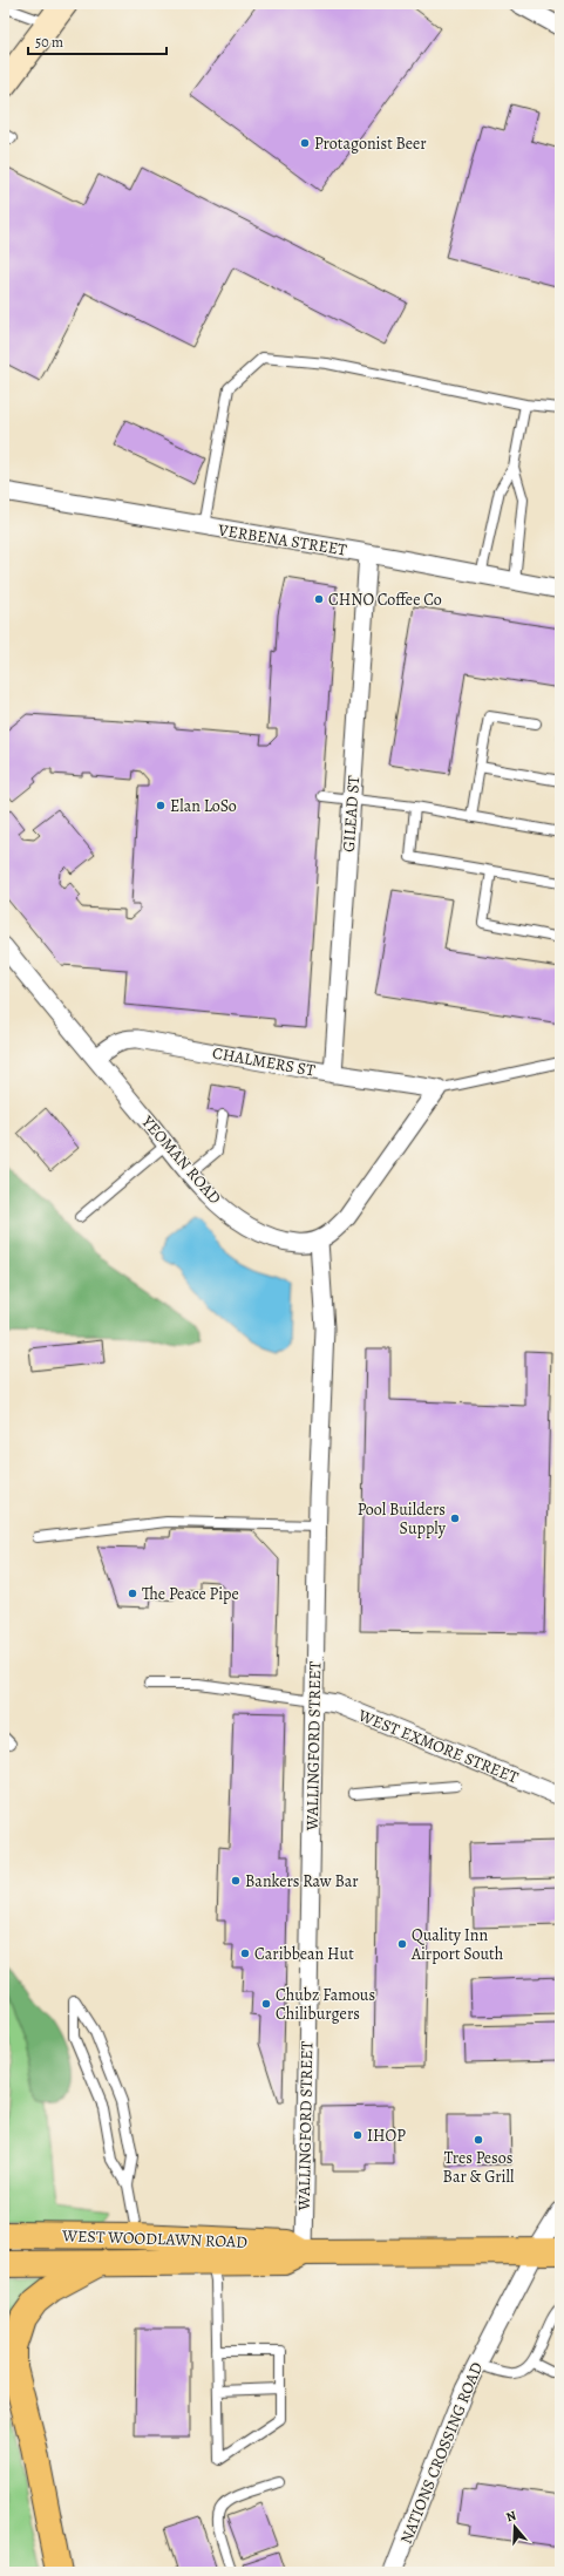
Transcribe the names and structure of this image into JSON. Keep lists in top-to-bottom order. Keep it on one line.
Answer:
{"streets":{"main road":["WEST WOODLAWN ROAD"],"street":["VERBENA STREET","GILEAD ST","CHALMERS ST","YEOMAN ROAD","WALLINGFORD STREET","WEST EXMORE STREET","NATIONS CROSSING ROAD"]},"crossings":[["VERBENA STREET","GILEAD ST"],["GILEAD ST","CHALMERS ST"],["CHALMERS ST","YEOMAN ROAD"],["YEOMAN ROAD","WALLINGFORD STREET"],["WALLINGFORD STREET","WEST EXMORE STREET"],["WALLINGFORD STREET","WEST WOODLAWN ROAD"],["WEST WOODLAWN ROAD","NATIONS CROSSING ROAD"]],"places":["Protagonist Beer","CHNO Coffee Co","Elan LoSo","Pool Builders Supply","The Peace Pipe","Bankers Raw Bar","Quality Inn Airport South","Caribbean Hut","Chubz Famous Chiliburgers","IHOP","Tres Pesos Bar & Grill"],"scale_bar":"50 m","north":"top"}
